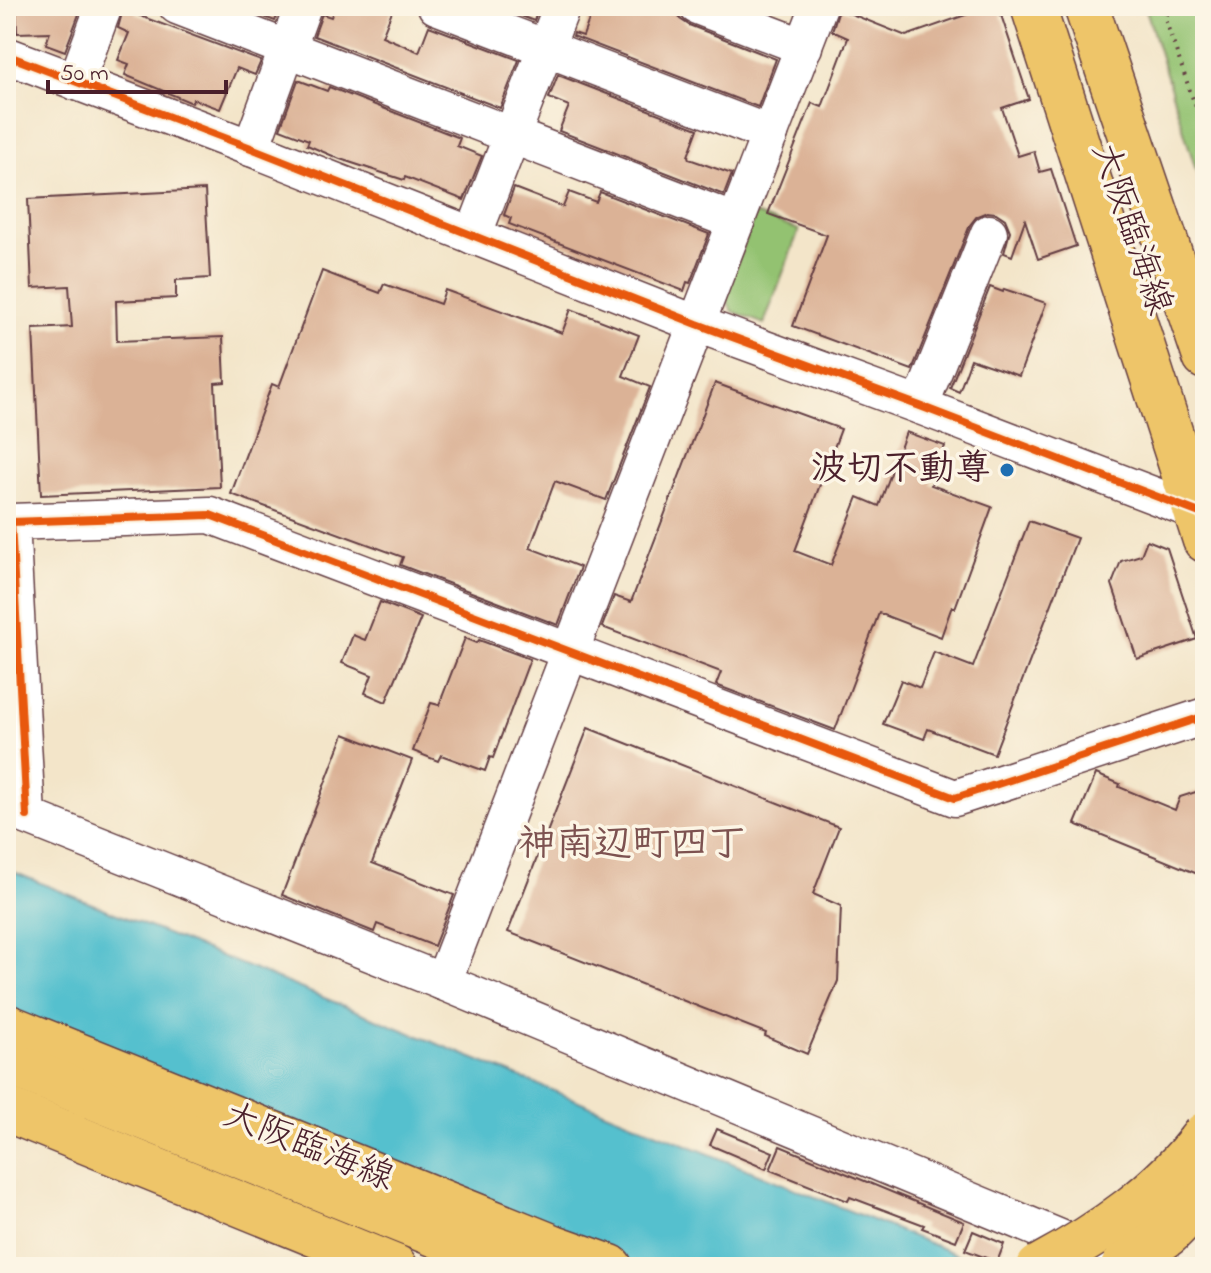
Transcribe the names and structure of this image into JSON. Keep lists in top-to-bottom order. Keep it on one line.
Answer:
{"streets":{"main road":["大阪臨海線"]},"districts":["神南辺町四丁"],"places":["波切不動尊"],"scale_bar":"50 m"}
